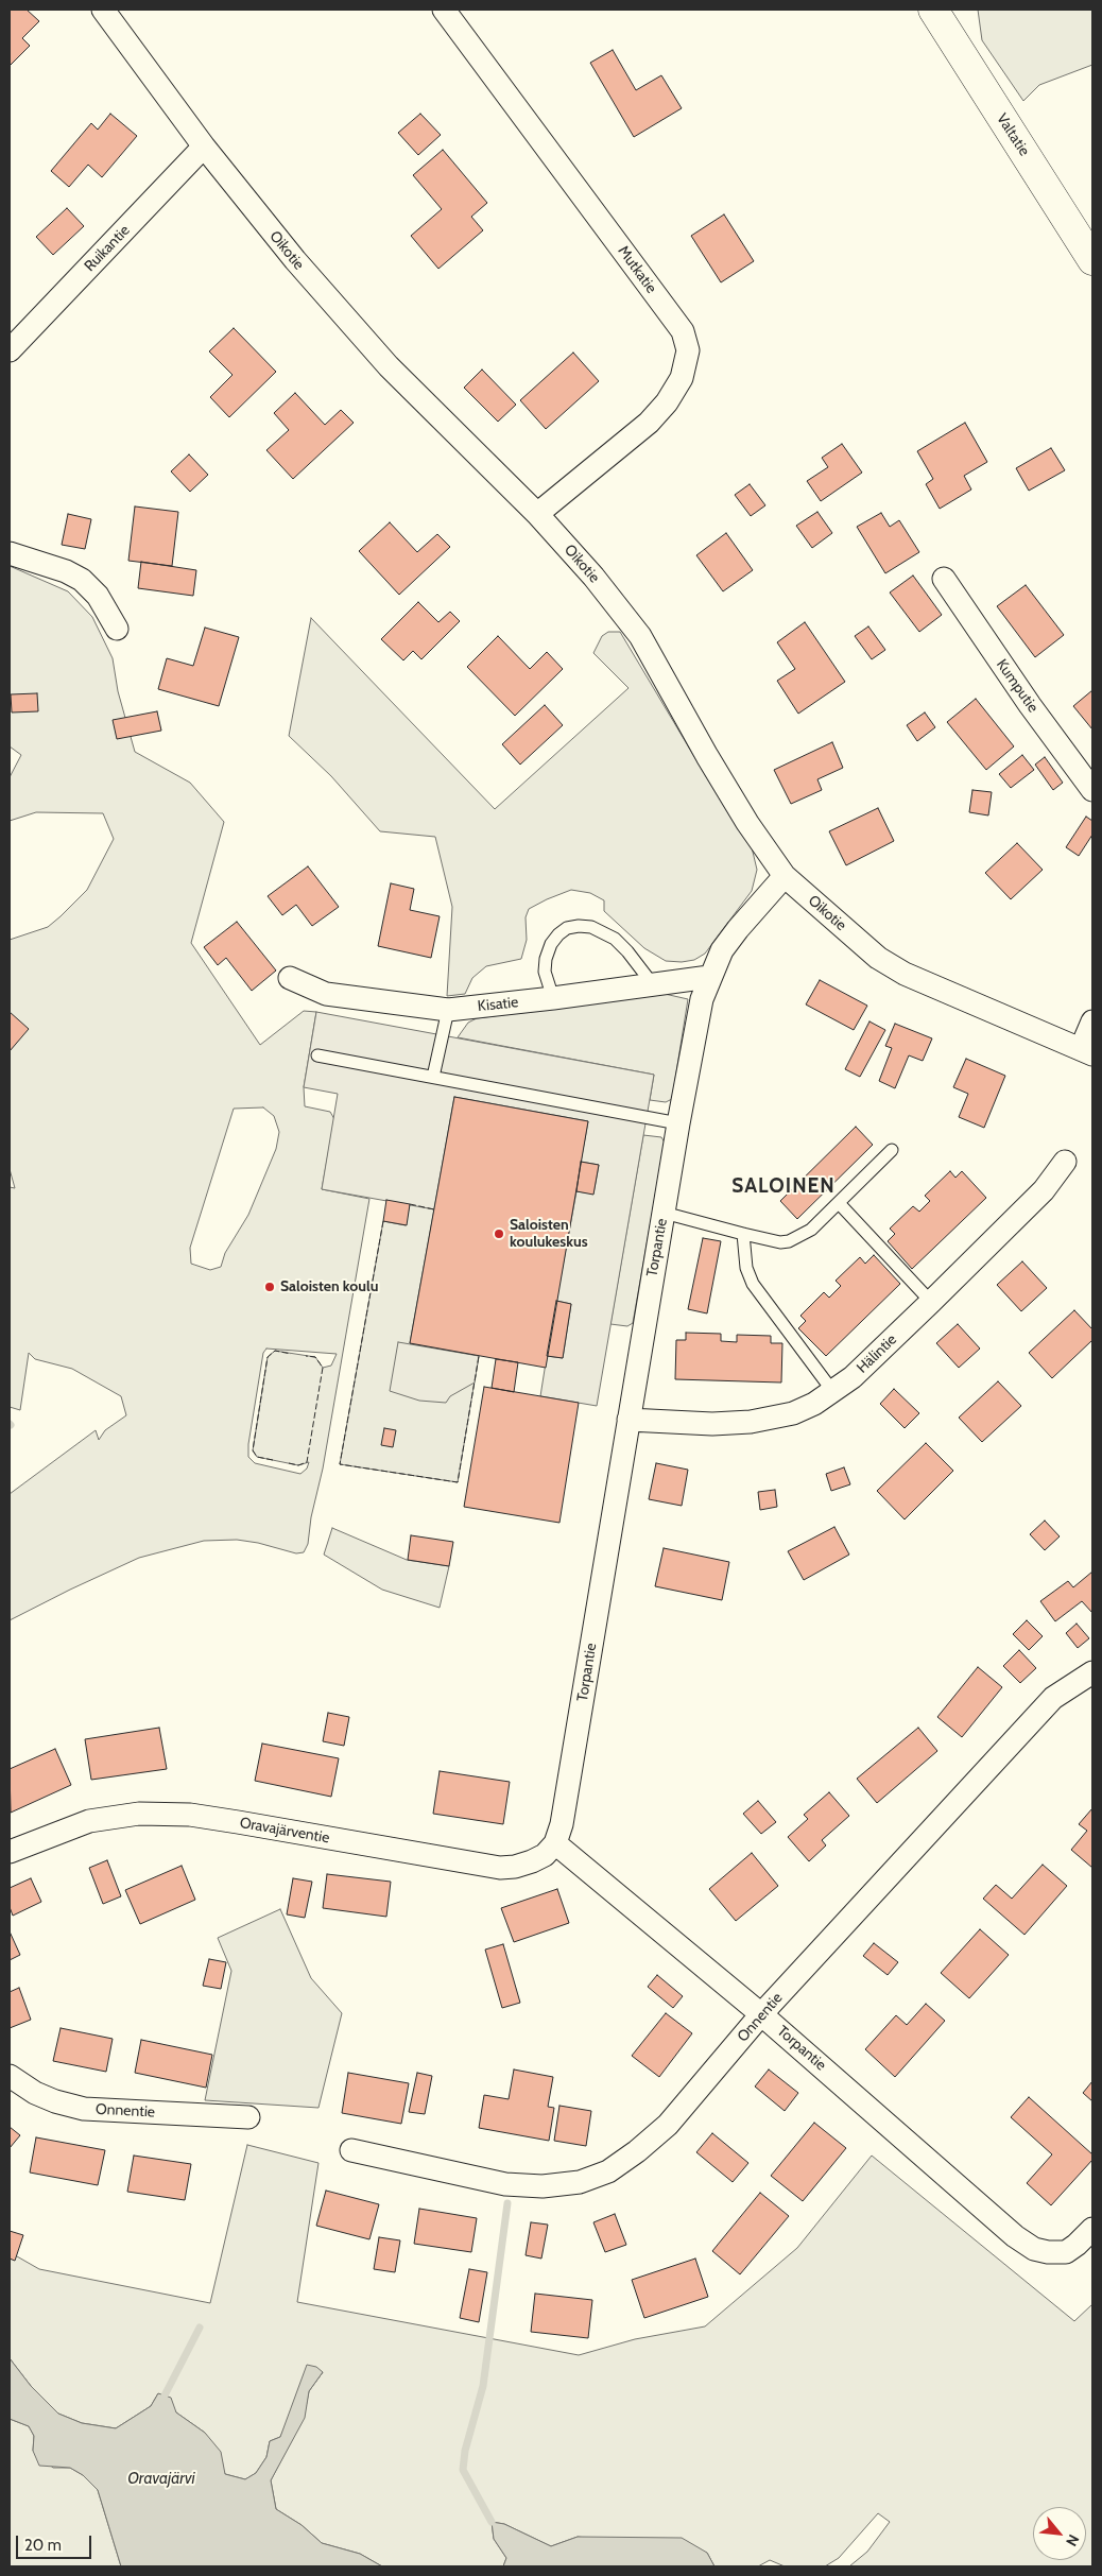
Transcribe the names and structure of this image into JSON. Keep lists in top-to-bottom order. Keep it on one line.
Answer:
{"streets":{"highway":["Valtatie"],"street":["Ruikantie","Oikotie","Mutkatie","Kumputie","Kisatie","Torpantie","Hälintie","Oravajärventie","Onnentie"]},"crossings":[["Ruikantie","Oikotie"],["Oikotie","Mutkatie"],["Oikotie","Torpantie"],["Kisatie","Torpantie"],["Torpantie","Hälintie"],["Torpantie","Oravajärventie"],["Torpantie","Onnentie"]],"districts":["SALOINEN"],"water":["Oravajärvi"],"places":["Saloisten koulukeskus","Saloisten koulu"],"scale_bar":"20 m","north":"bottom right"}
